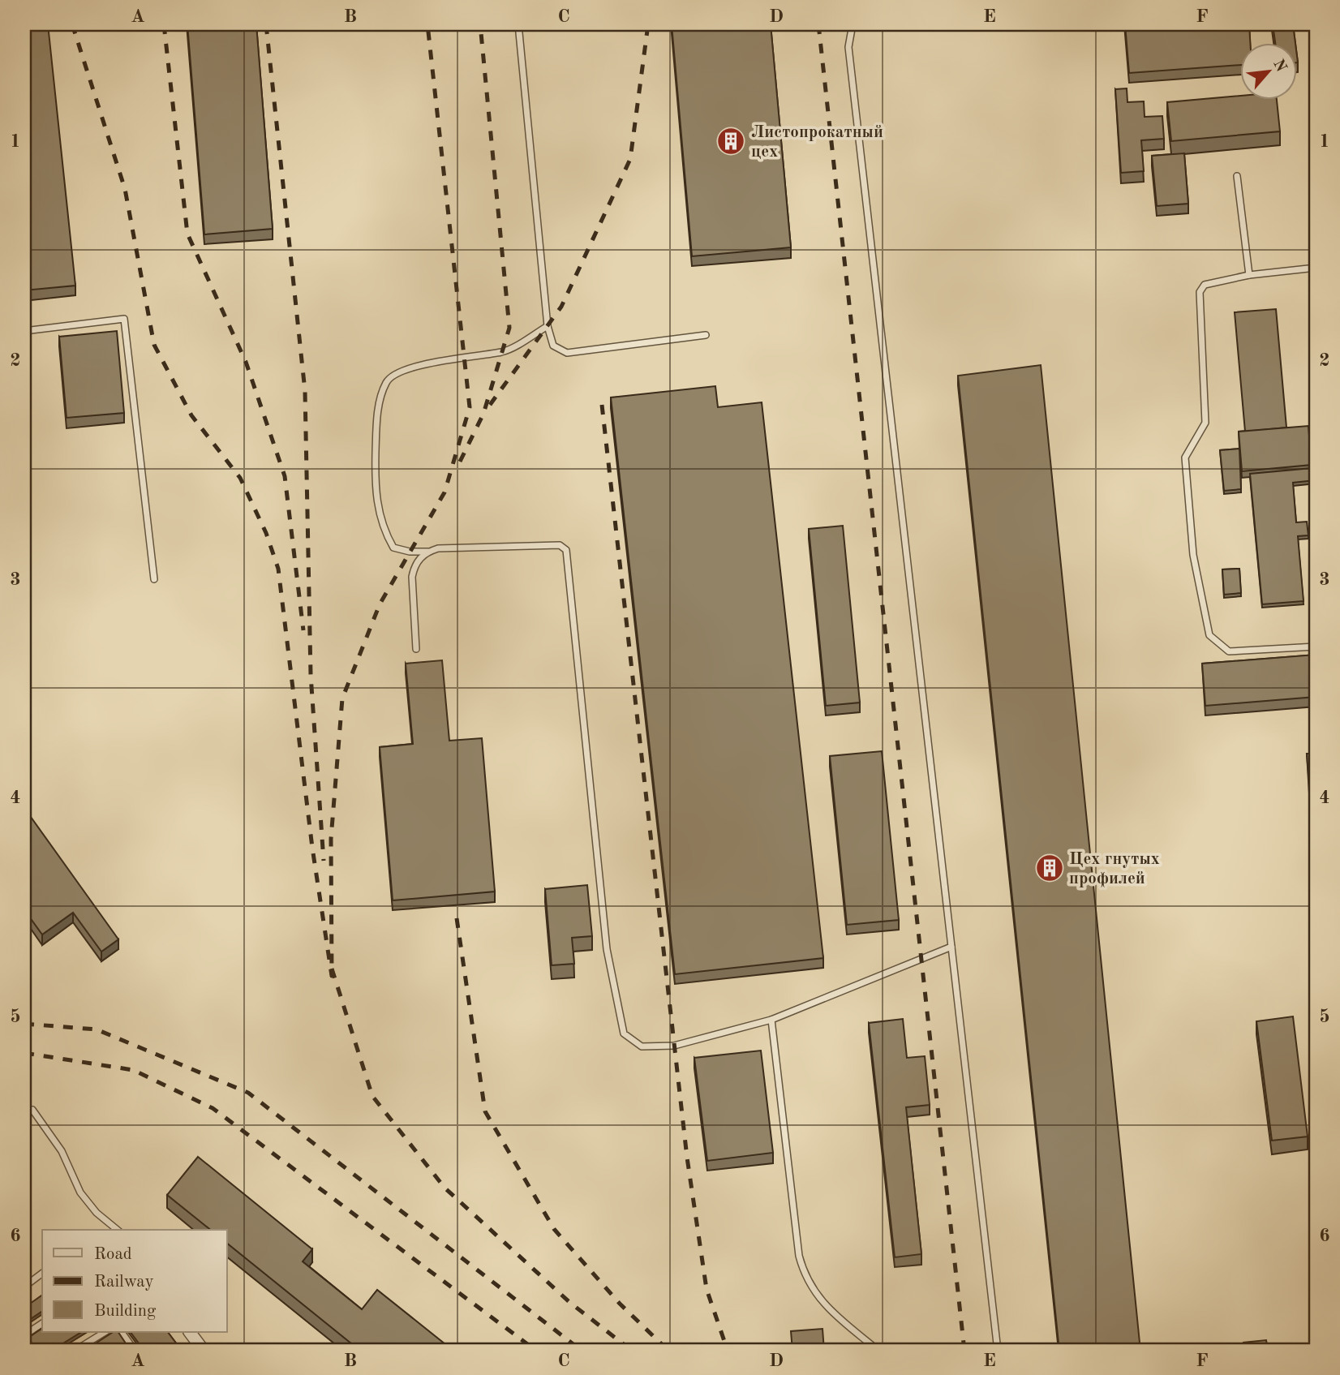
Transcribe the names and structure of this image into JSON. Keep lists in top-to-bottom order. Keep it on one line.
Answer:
{"places":{"building":["Листопрокатный цех","Цех гнутых профилей"]},"legend":["Road","Railway","Building"],"north":"top right","grid":{"columns":["A","B","C","D","E","F"],"rows":["1","2","3","4","5","6"]}}
